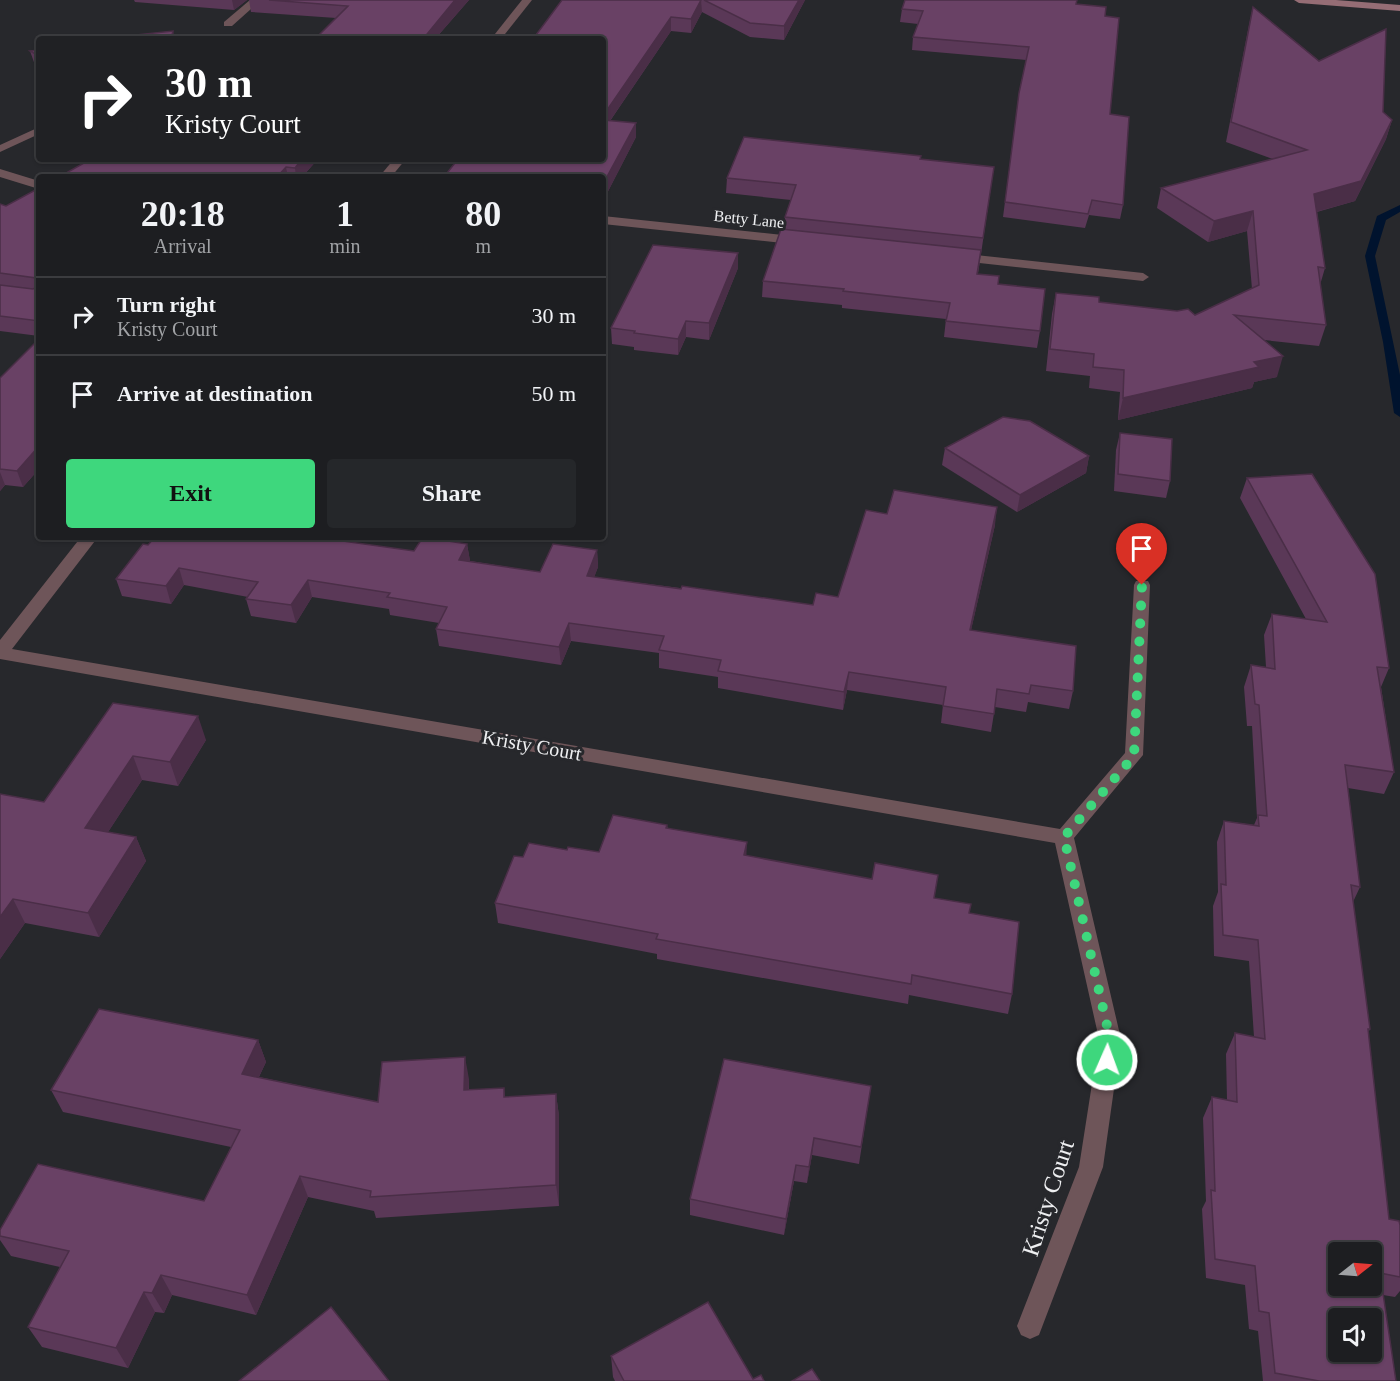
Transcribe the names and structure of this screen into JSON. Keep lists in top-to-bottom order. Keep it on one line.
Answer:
{"streets":{"street":["Betty Lane","Kristy Court"]},"north":"right","page":{"turn":["30 m","Kristy Court"],"eta":["20:18","Arrival","1","min","80","m"],"list":[{"name":"Turn right","note":"Kristy Court","value":"30 m"},{"name":"Arrive at destination","value":"50 m"}],"buttons":["Exit","Share"]}}
